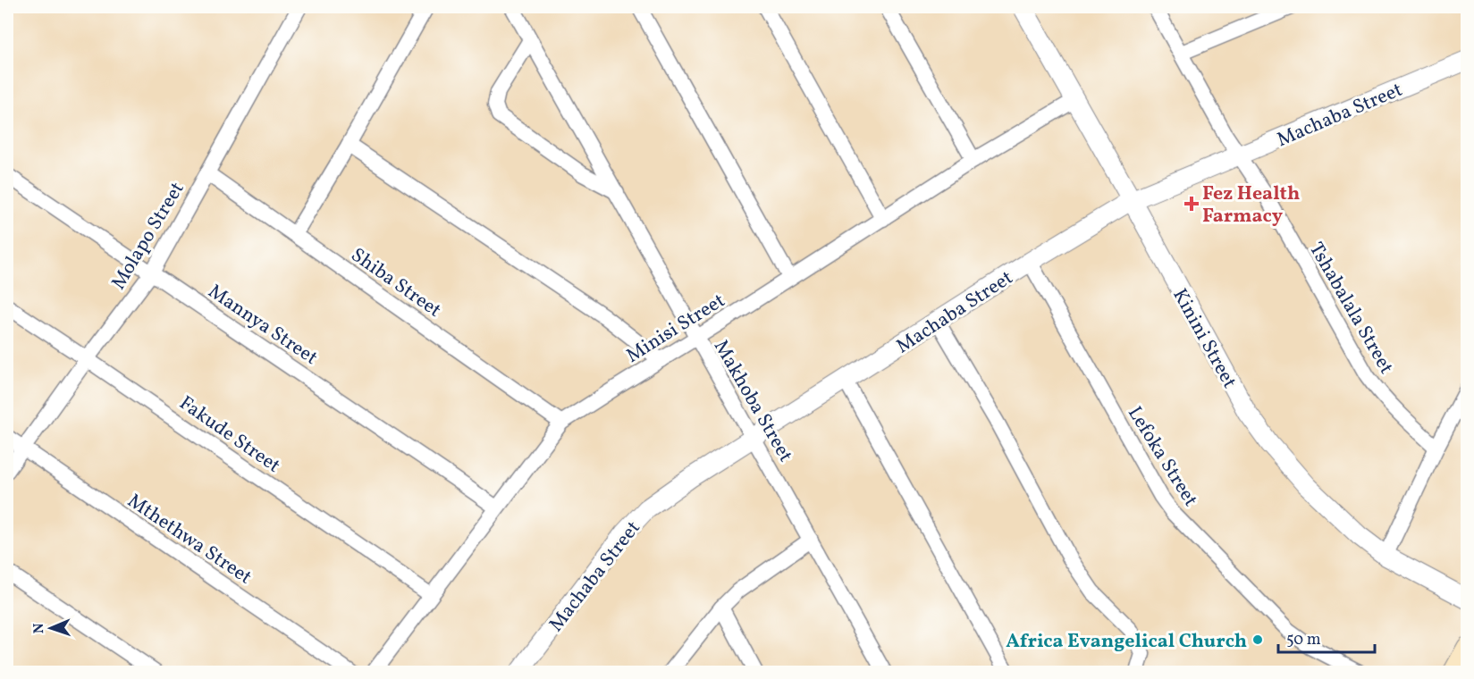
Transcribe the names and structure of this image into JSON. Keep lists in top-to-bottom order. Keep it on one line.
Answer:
{"streets":{"street":["Machaba Street","Molapo Street","Shiba Street","Tshabalala Street","Mannya Street","Minisi Street","Kinini Street","Makhoba Street","Fakude Street","Lefoka Street","Mthethwa Street"]},"crossings":[["Machaba Street","Tshabalala Street"],["Machaba Street","Kinini Street"],["Machaba Street","Makhoba Street"],["Machaba Street","Lefoka Street"],["Molapo Street","Shiba Street"],["Molapo Street","Mannya Street"],["Molapo Street","Fakude Street"],["Molapo Street","Mthethwa Street"],["Shiba Street","Minisi Street"],["Mannya Street","Minisi Street"],["Minisi Street","Kinini Street"],["Minisi Street","Makhoba Street"],["Minisi Street","Fakude Street"]],"places":{"health":["Fez Health Farmacy"],"other":["Africa Evangelical Church"]},"scale_bar":"50 m","north":"left"}
